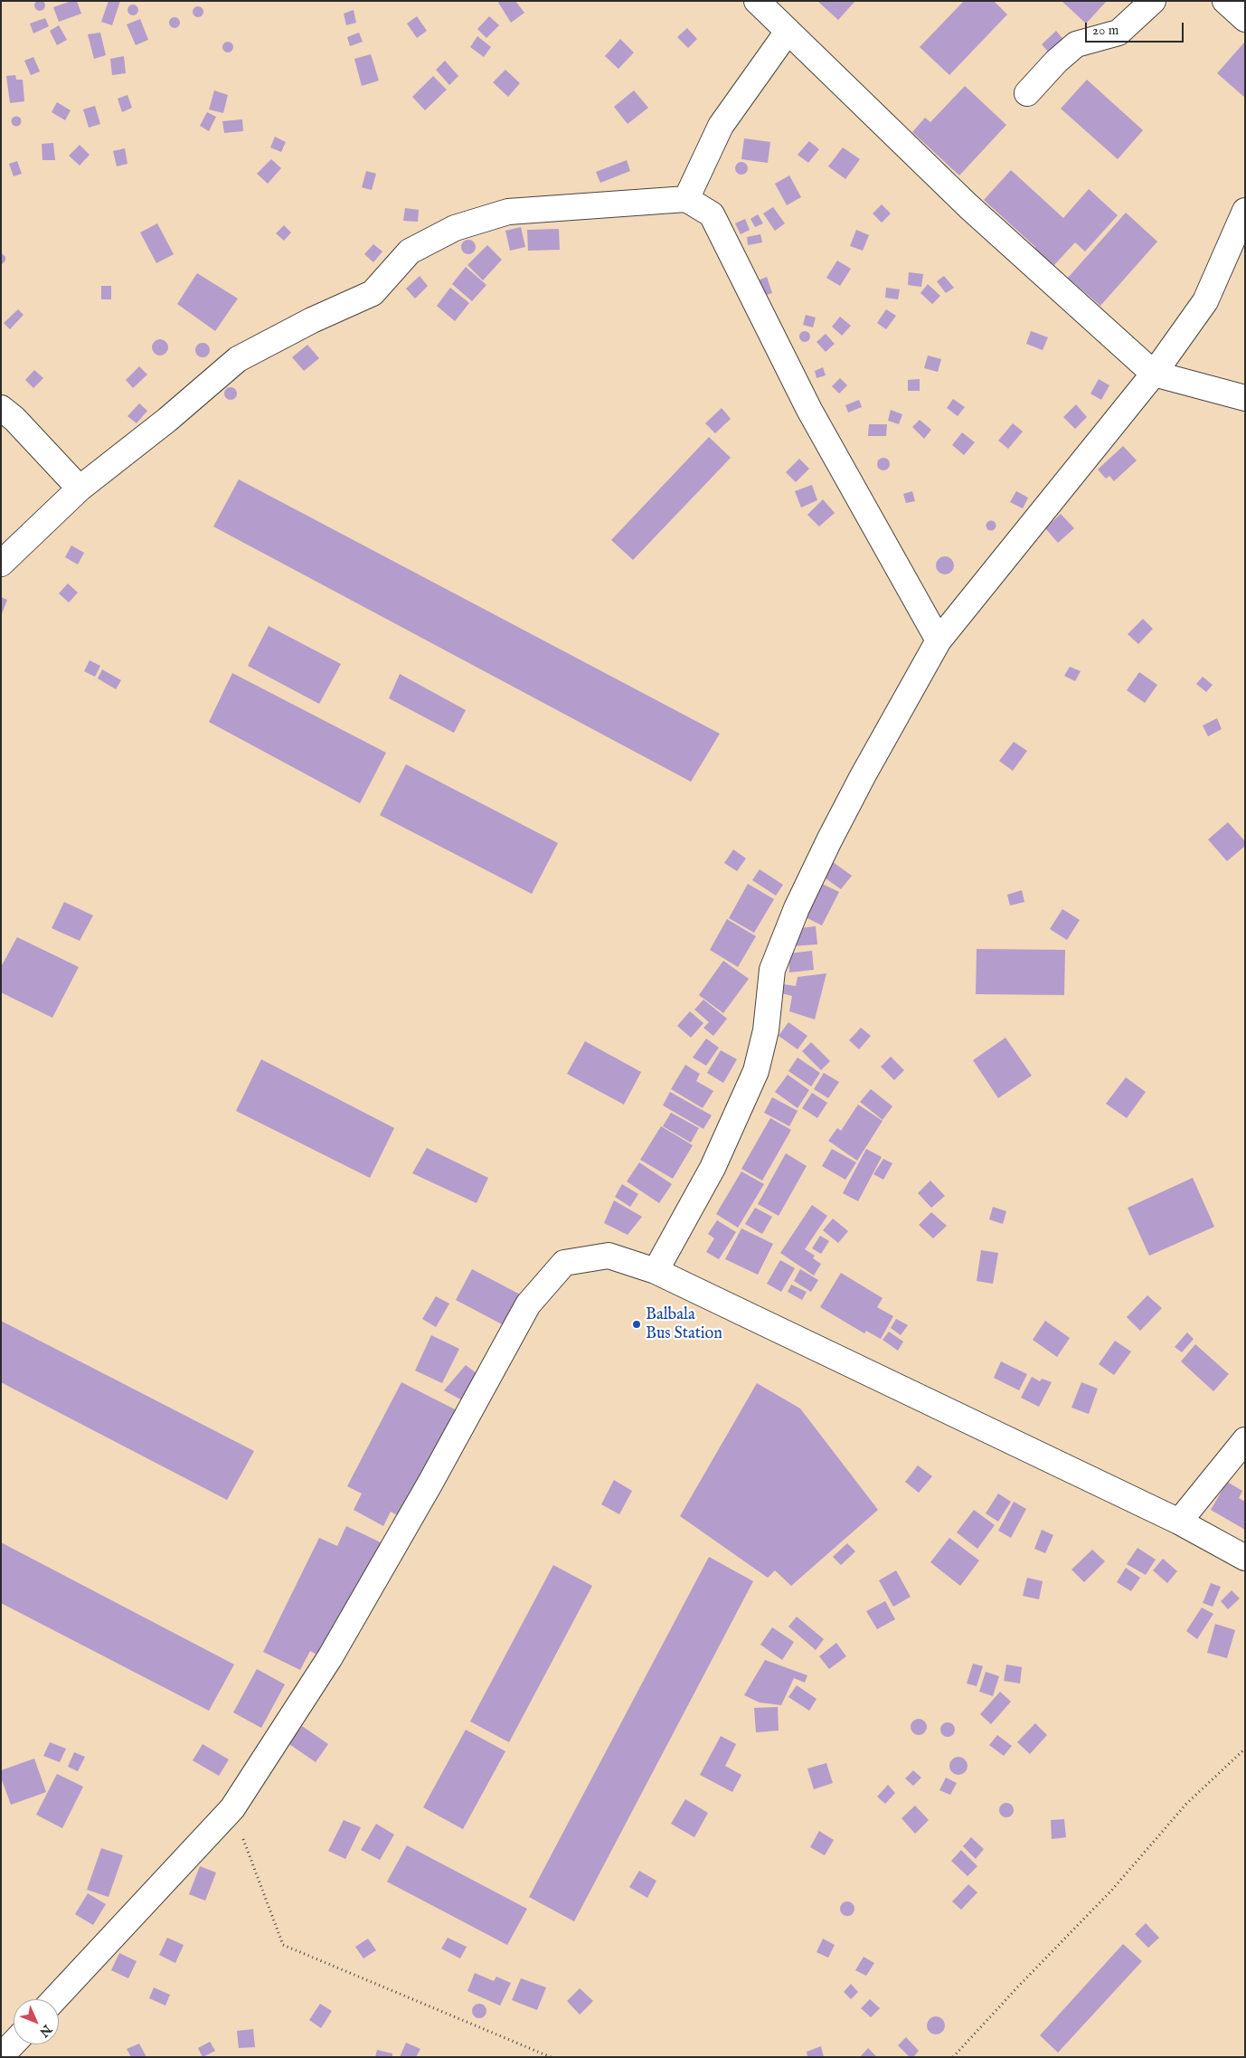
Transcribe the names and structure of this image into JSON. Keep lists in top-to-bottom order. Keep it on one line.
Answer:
{"places":["Balbala Bus Station"],"scale_bar":"20 m","north":"bottom right"}
